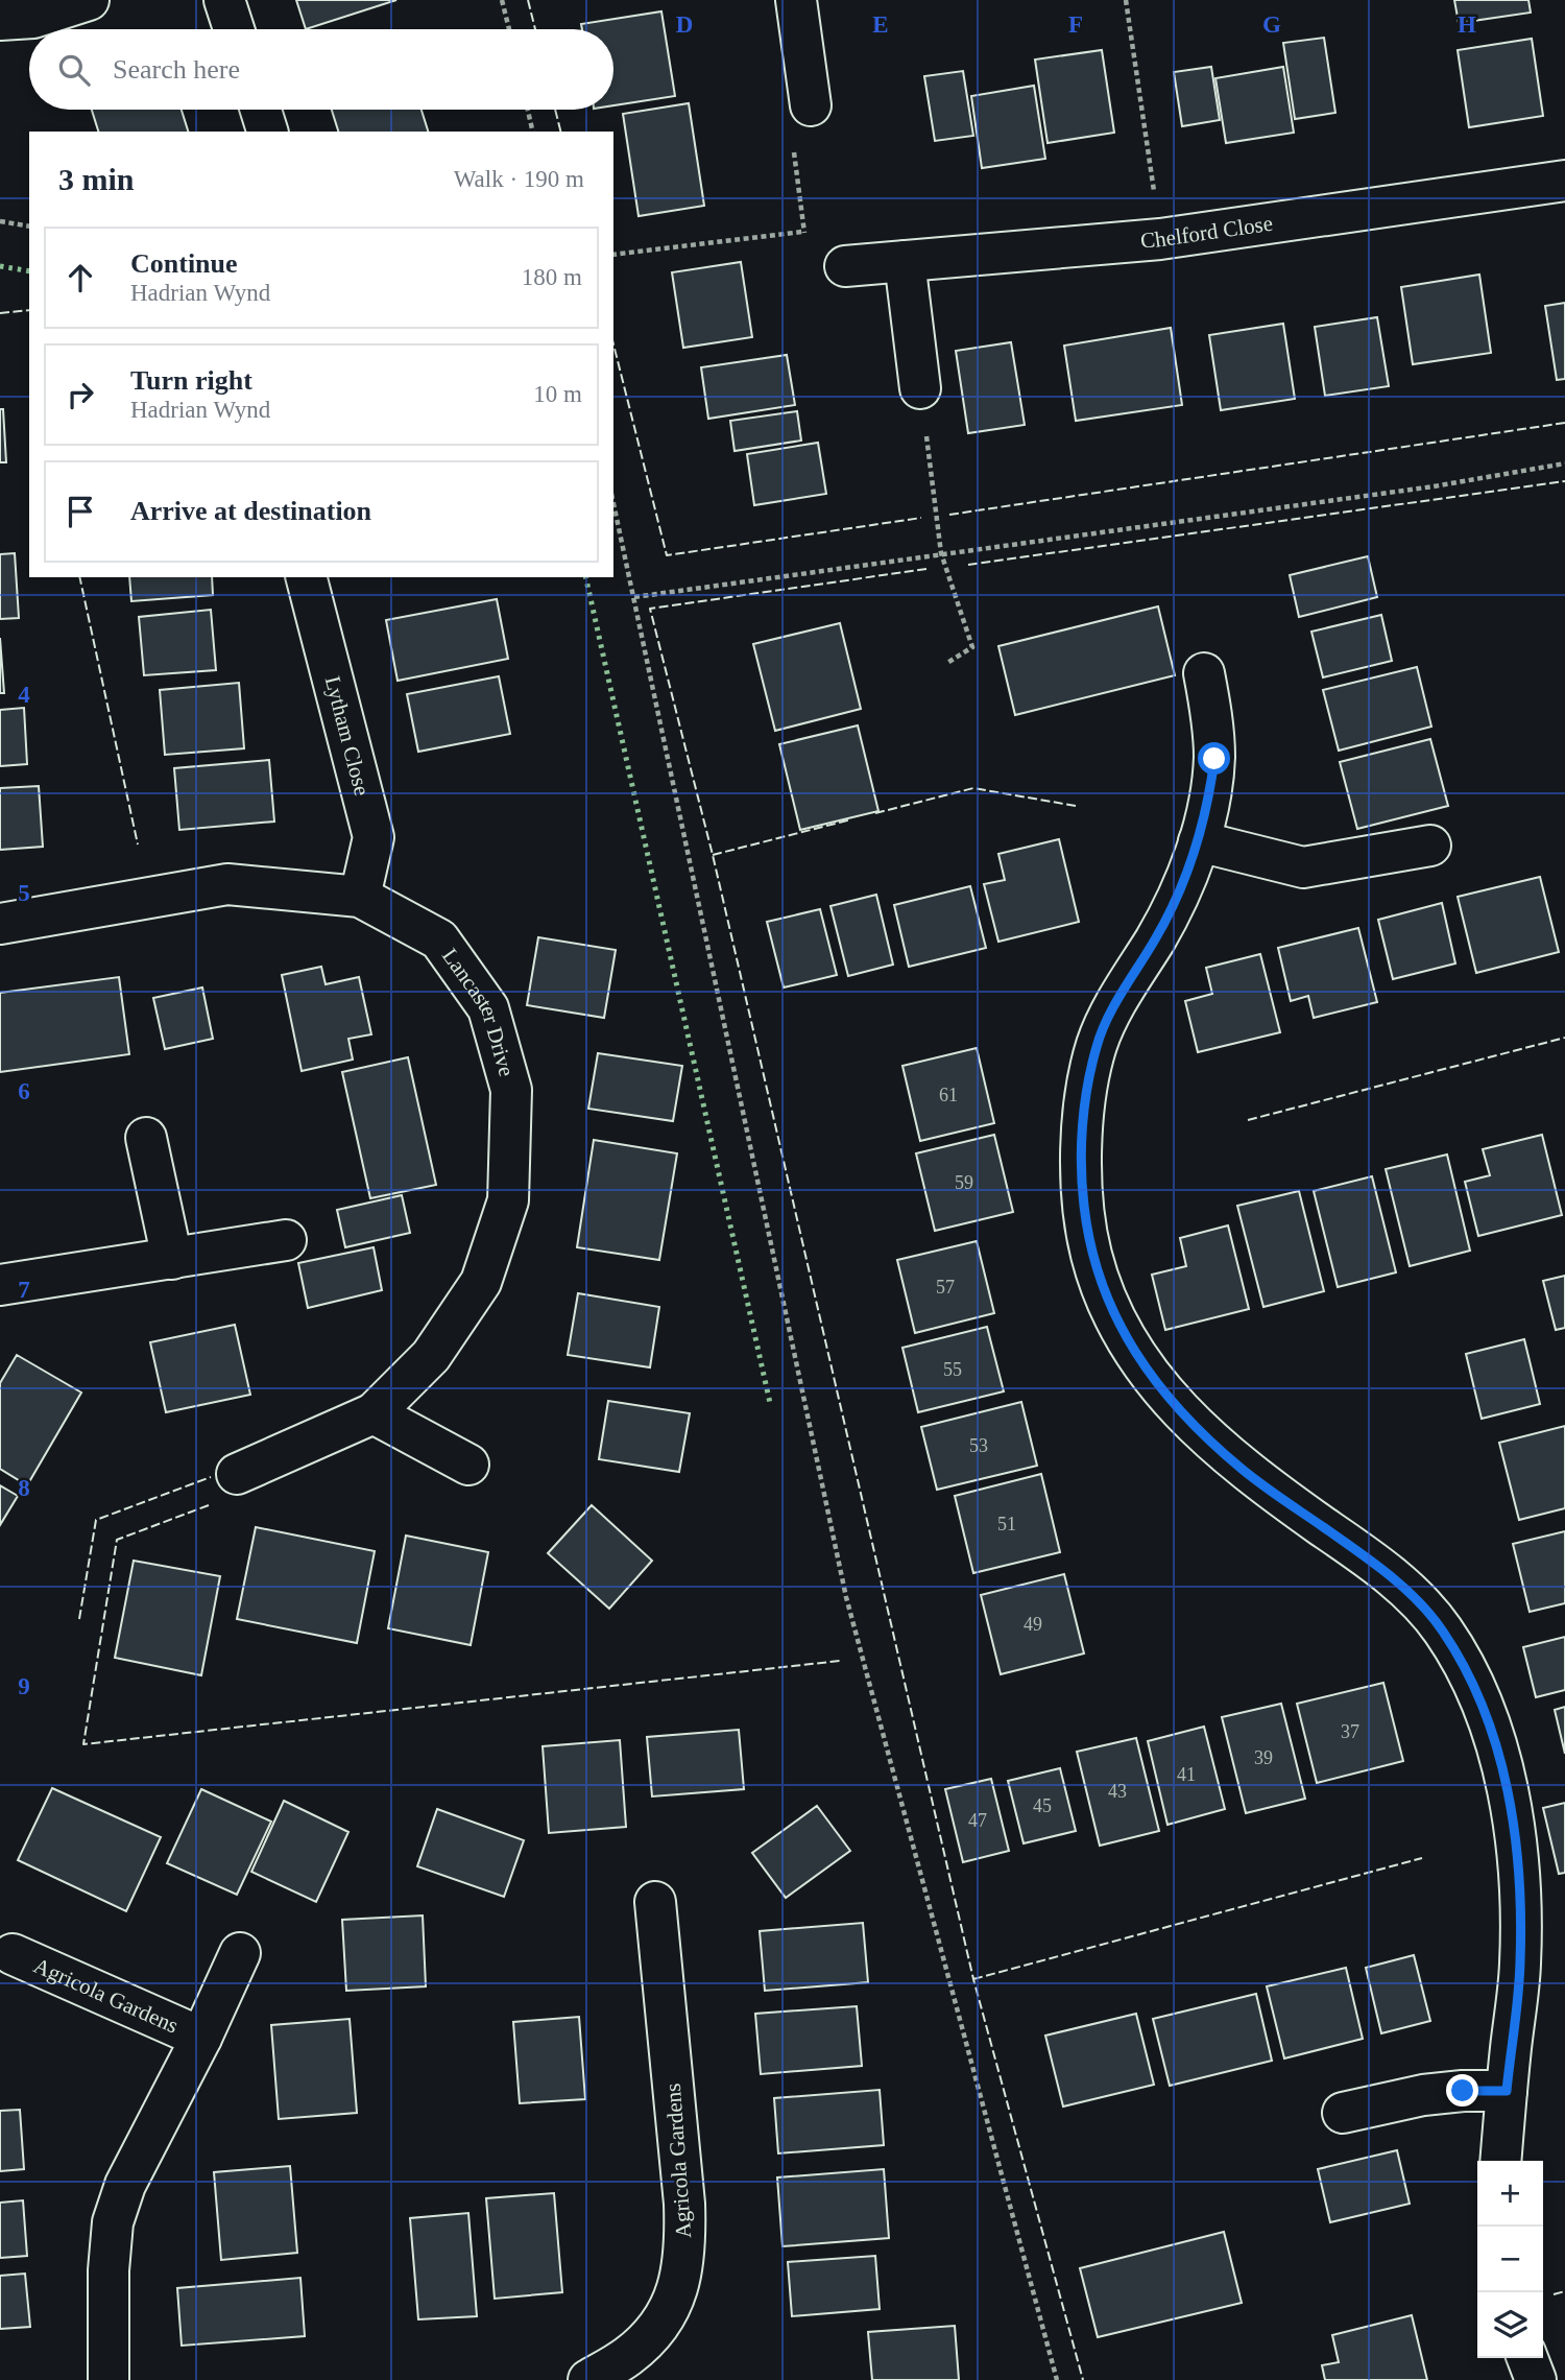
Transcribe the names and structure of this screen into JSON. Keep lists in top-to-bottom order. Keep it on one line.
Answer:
{"streets":{"street":["Chelford Close","Lytham Close","Lancaster Drive","Agricola Gardens"]},"crossings":[["Lytham Close","Lancaster Drive"]],"house_numbers":["61","59","57","55","53","51","49","37","39","41","43","45","47"],"page":{"search":"Search here","heading":["3 min","Walk · 190 m"],"list":[["Continue","Hadrian Wynd","180 m"],["Turn right","Hadrian Wynd","10 m"],"Arrive at destination"],"map_buttons":["+","−"]},"grid":{"columns":["D","E","F","G","H"],"rows":["4","5","6","7","8","9"]}}
